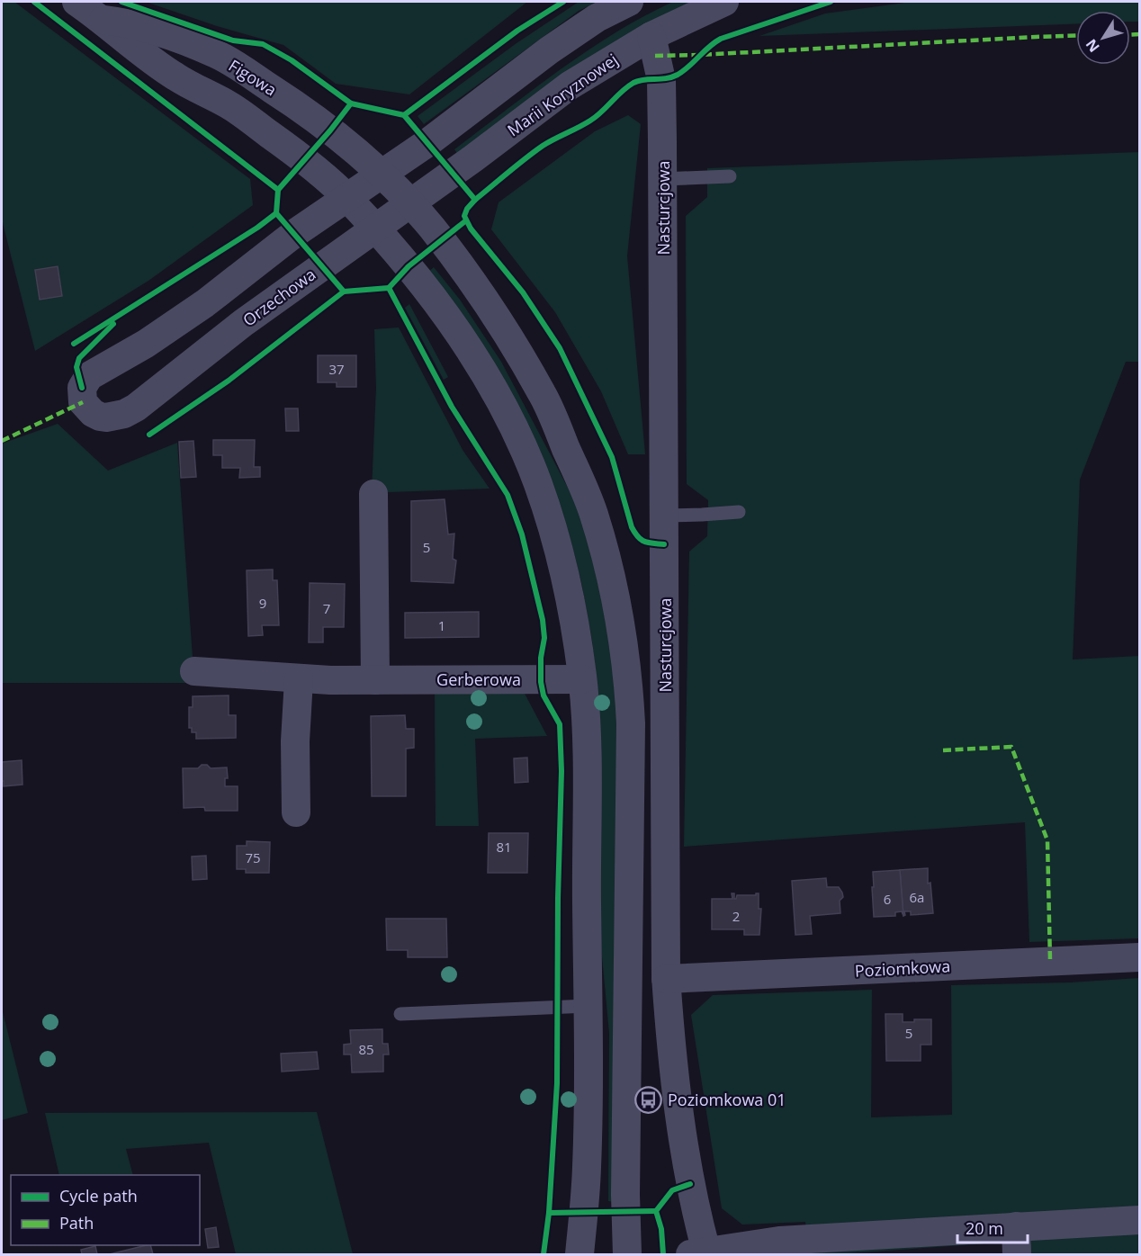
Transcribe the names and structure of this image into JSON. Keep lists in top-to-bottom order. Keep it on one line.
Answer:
{"streets":{"street":["Figowa","Marii Koryznowej","Nasturcjowa","Orzechowa","Gerberowa","Poziomkowa"]},"crossings":[["Figowa","Marii Koryznowej"],["Figowa","Orzechowa"],["Figowa","Gerberowa"],["Marii Koryznowej","Nasturcjowa"],["Marii Koryznowej","Orzechowa"],["Nasturcjowa","Poziomkowa"]],"places":{"bus stop":["Poziomkowa 01"]},"house_numbers":["37","5","9","7","1","81","75","6a","6","2","5","85"],"legend":["Cycle path","Path"],"scale_bar":"20 m","north":"bottom left"}
